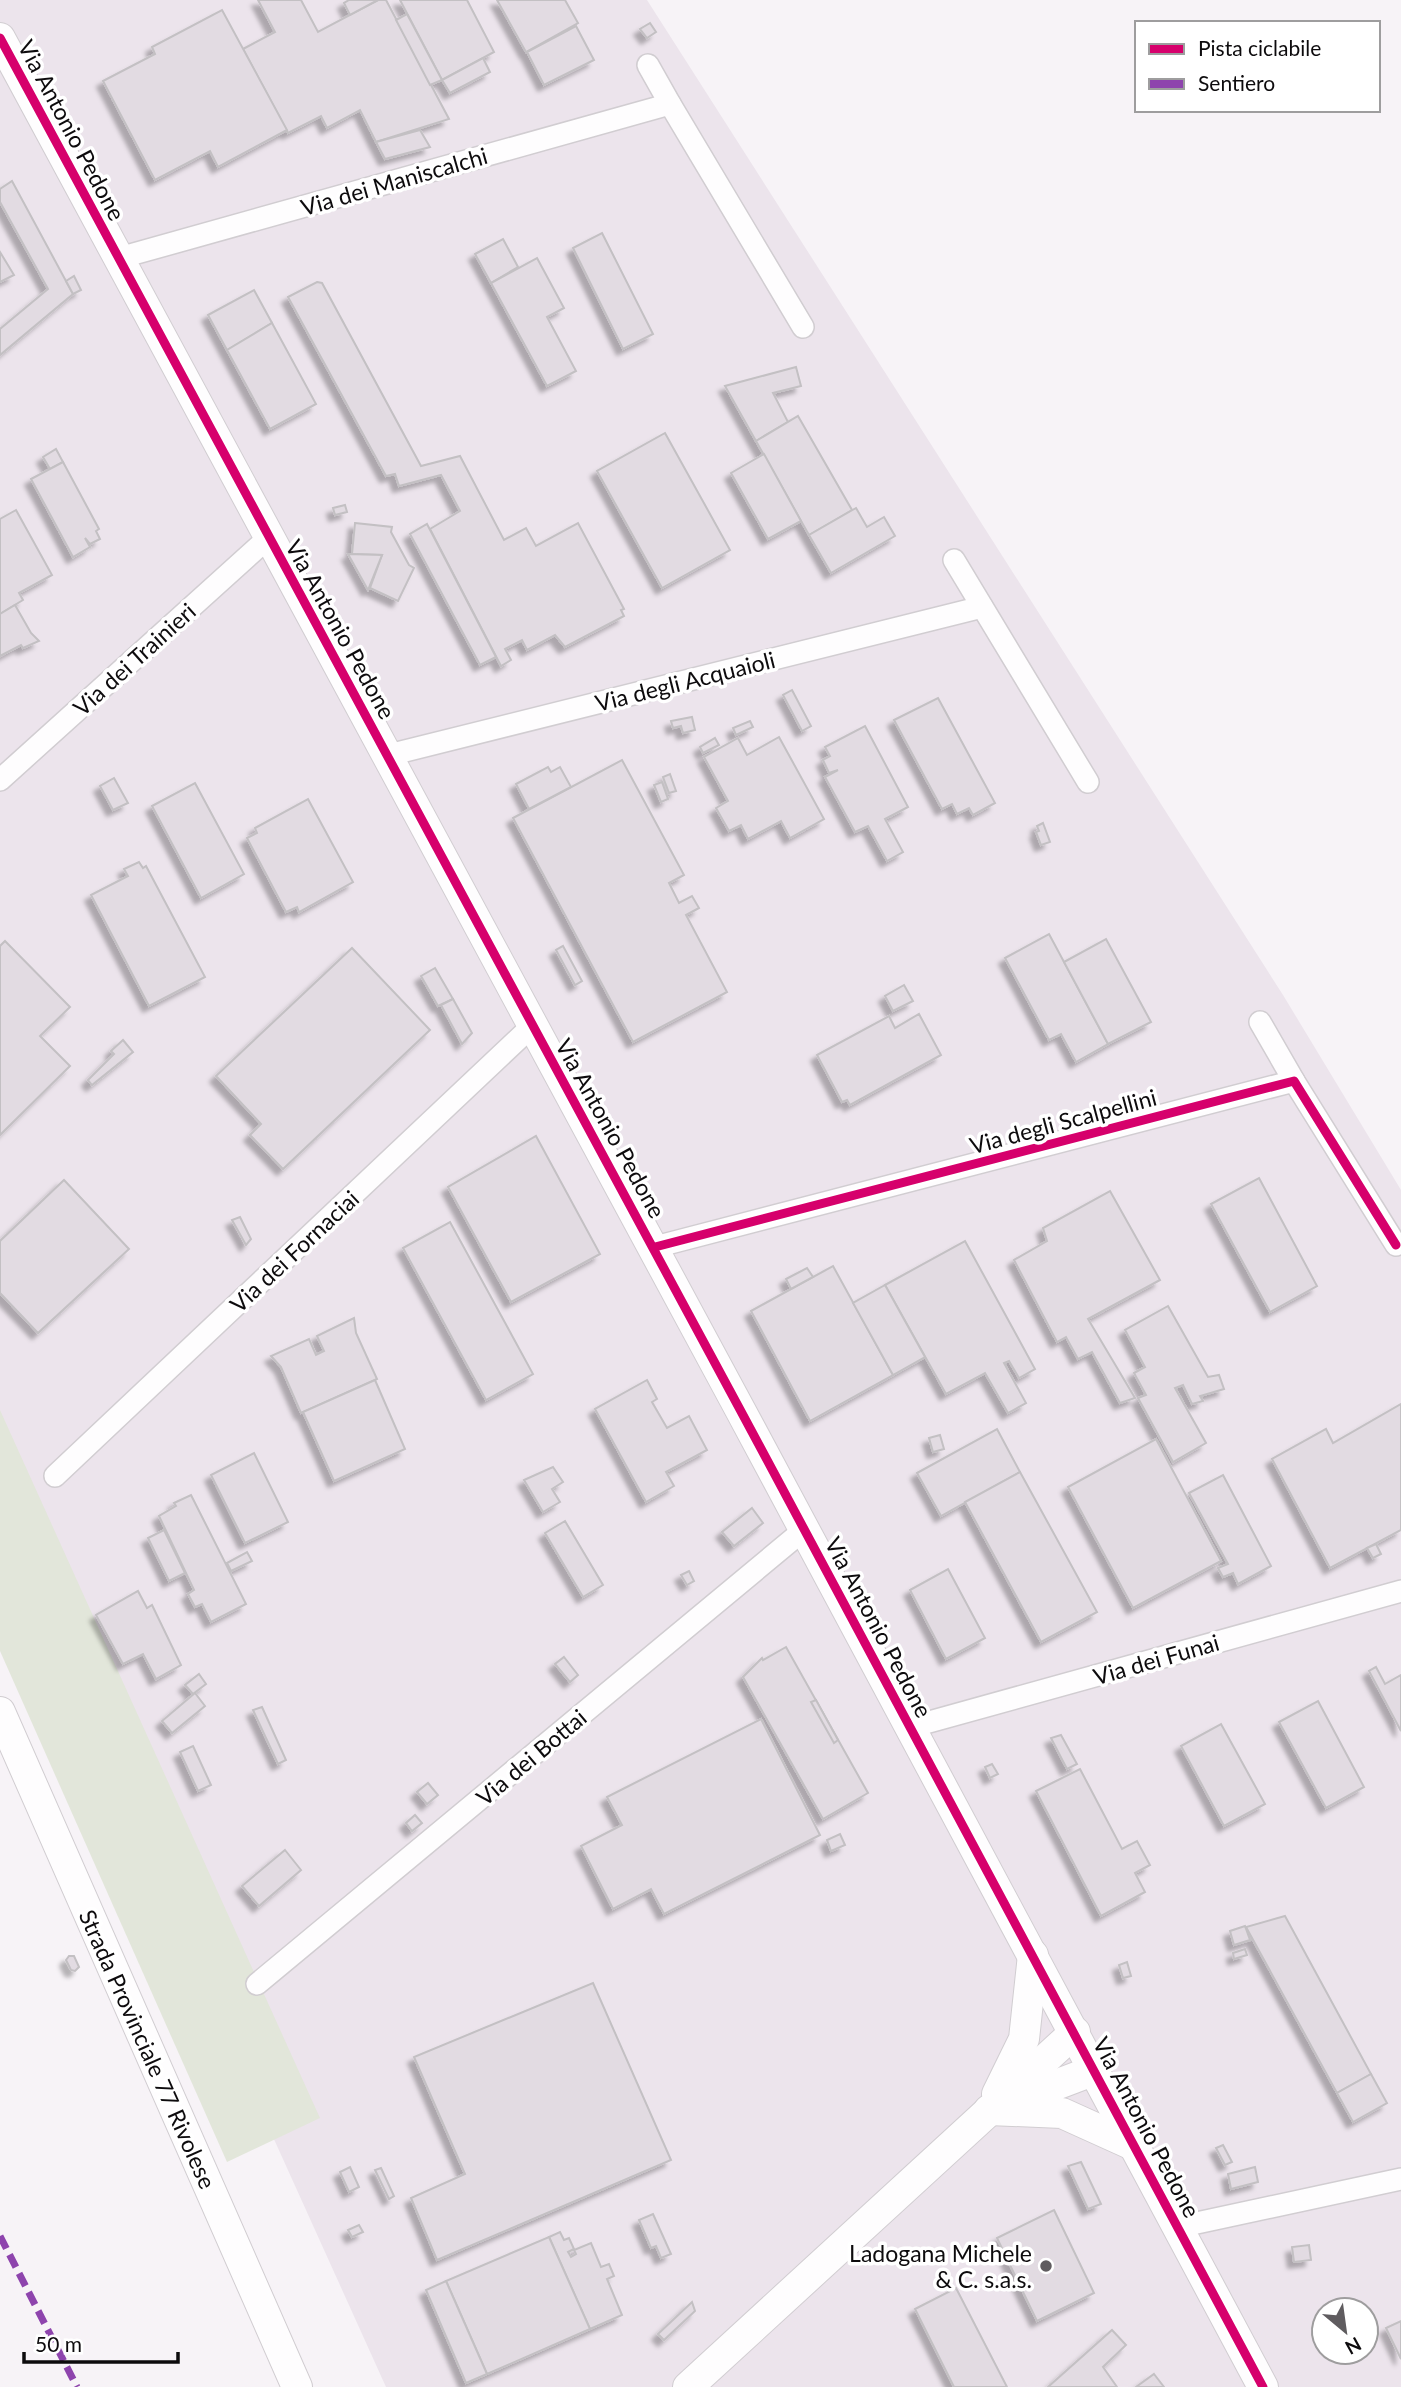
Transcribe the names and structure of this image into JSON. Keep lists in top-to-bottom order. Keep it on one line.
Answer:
{"streets":{"street":["Via Antonio Pedone","Via dei Maniscalchi","Via dei Trainieri","Via degli Acquaioli","Via degli Scalpellini","Via dei Fornaciai","Via dei Funai","Via dei Bottai","Strada Provinciale 77 Rivolese"]},"crossings":[["Via Antonio Pedone","Via dei Maniscalchi"],["Via Antonio Pedone","Via dei Trainieri"],["Via Antonio Pedone","Via degli Acquaioli"],["Via Antonio Pedone","Via degli Scalpellini"],["Via Antonio Pedone","Via dei Fornaciai"],["Via Antonio Pedone","Via dei Funai"],["Via Antonio Pedone","Via dei Bottai"]],"places":["Ladogana Michele & C. s.a.s."],"legend":["Pista ciclabile","Sentiero"],"scale_bar":"50 m","north":"bottom right"}
